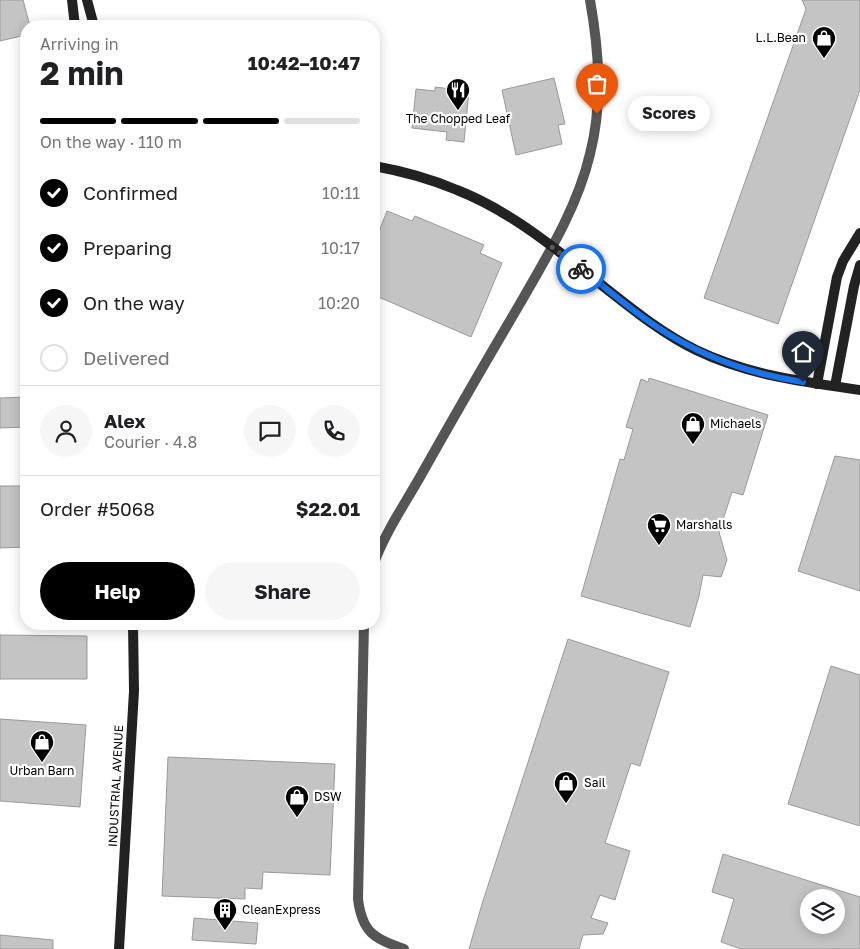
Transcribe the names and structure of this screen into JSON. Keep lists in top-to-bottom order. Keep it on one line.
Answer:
{"streets":{"street":["INDUSTRIAL AVENUE"]},"places":{"shop":["L.L.Bean","Michaels","Urban Barn","Sail","DSW"],"restaurant":["The Chopped Leaf"],"other":["Scores"],"supermarket":["Marshalls"],"building":["CleanExpress"]},"page":{"heading":["2 min","Arriving in","10:42–10:47"],"panel":["Alex","Courier · 4.8","Order #5068","$22.01"],"bubble":"Scores","bar":"On the way · 110 m","list":[["Confirmed","10:11"],["Preparing","10:17"],["On the way","10:20"],"Delivered"],"buttons":["Help","Share"]}}
